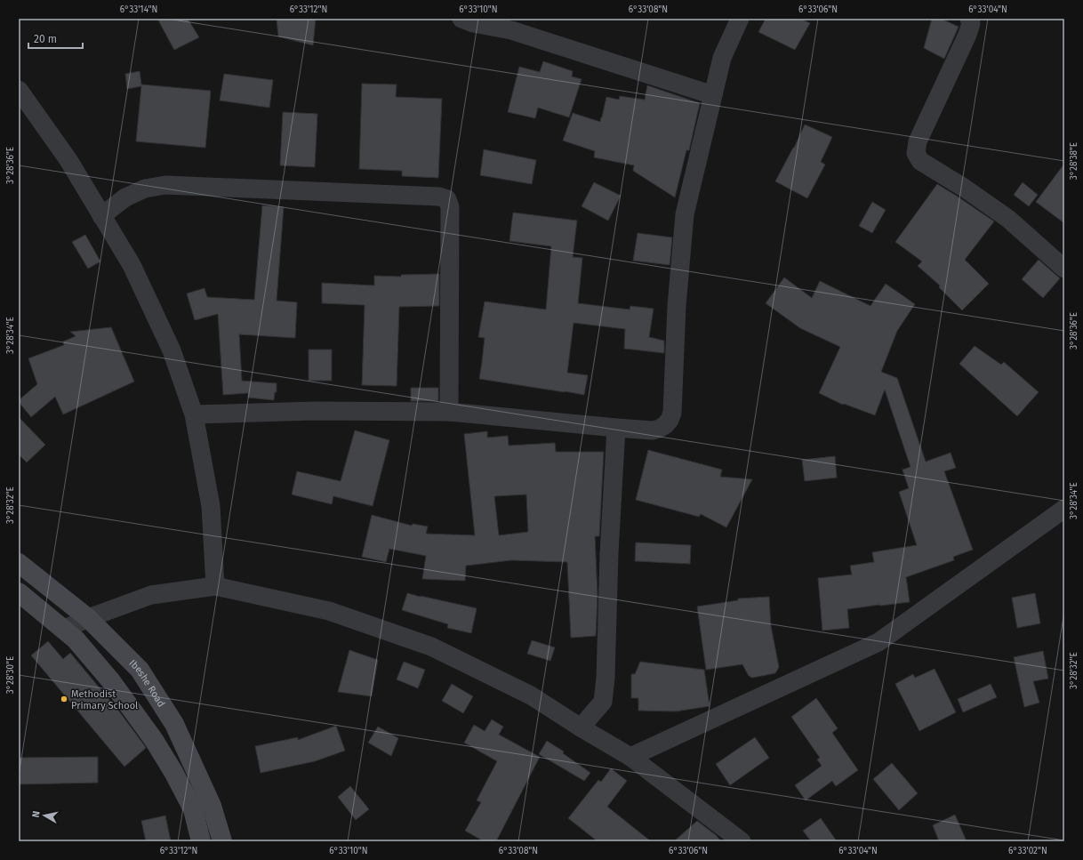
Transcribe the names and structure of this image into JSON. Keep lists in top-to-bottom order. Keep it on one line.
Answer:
{"streets":{"main road":["Ibeshe Road"]},"places":["Methodist Primary School"],"scale_bar":"20 m","north":"left","coordinates":["6°33'14\"N","6°33'12\"N","6°33'10\"N","6°33'08\"N","6°33'06\"N","6°33'04\"N","3°28'38\"E","3°28'36\"E","3°28'34\"E","3°28'32\"E","3°28'30\"E","6°33'02\"N"]}
